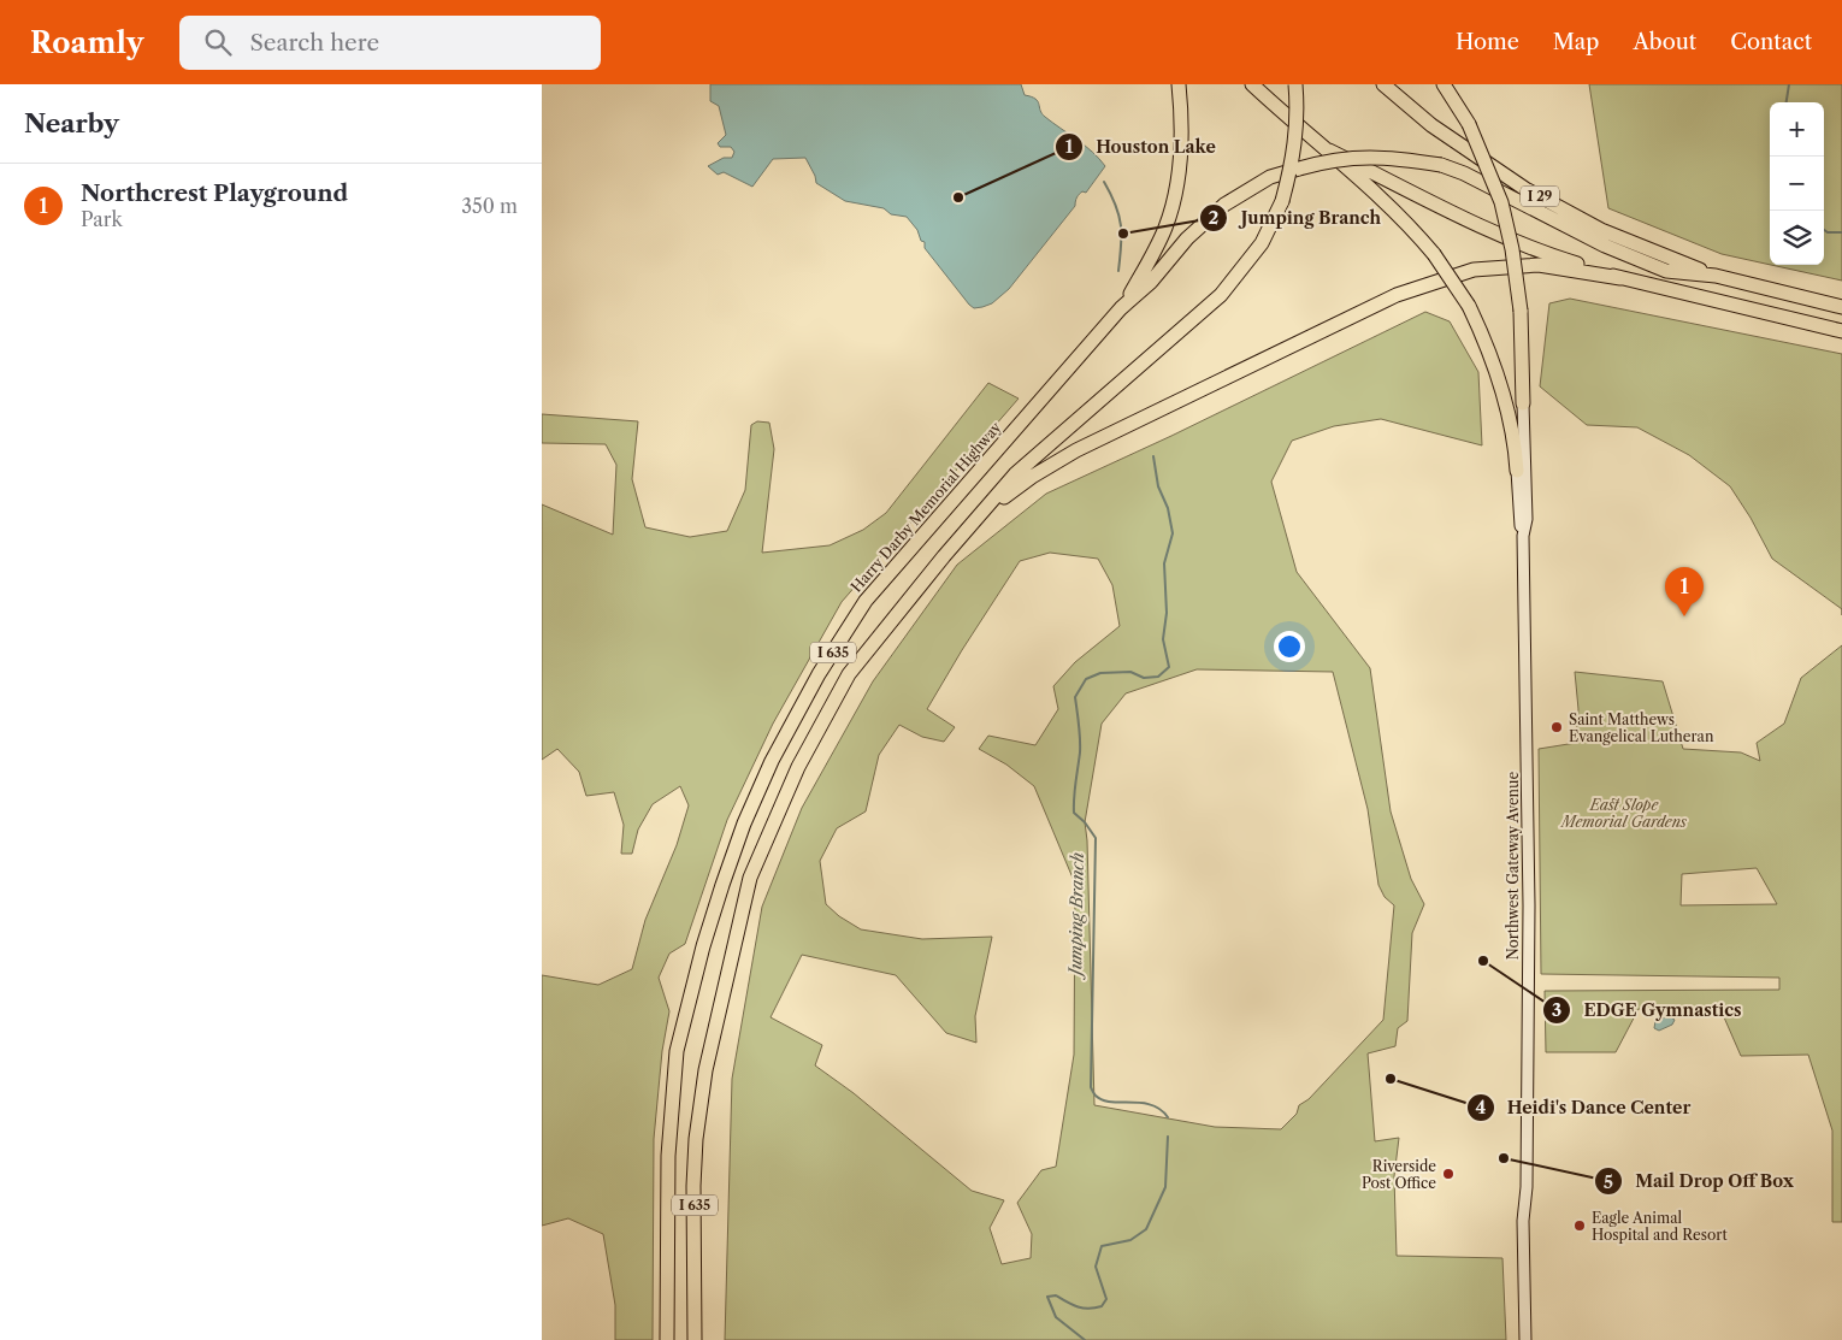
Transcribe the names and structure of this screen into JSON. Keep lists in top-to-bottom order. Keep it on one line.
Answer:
{"streets":{"highway":["I 29","Harry Darby Memorial Highway","I 635"],"main road":["Northwest Gateway Avenue"]},"water":["Jumping Branch"],"parks":["East Slope Memorial Gardens"],"places":["Houston Lake","Jumping Branch","Saint Matthews Evangelical Lutheran","EDGE Gymnastics","Heidi's Dance Center","Mail Drop Off Box","Riverside Post Office","Eagle Animal Hospital and Resort"],"page":{"header":"Roamly","search":"Search here","nav":["Home","Map","About","Contact"],"heading":"Nearby","map_buttons":["+","−"],"list":[{"mark":"1","name":"Northcrest Playground","note":"Park","value":"350 m"}],"pins":"1"}}
